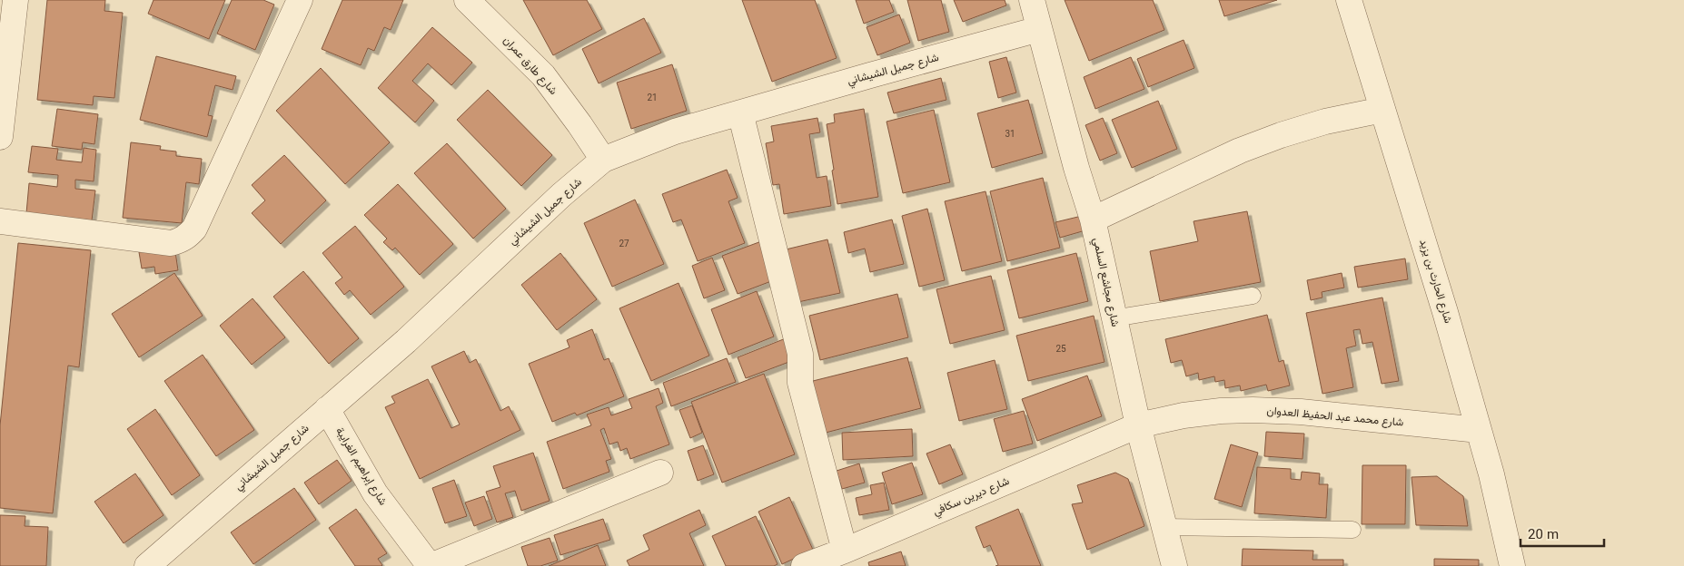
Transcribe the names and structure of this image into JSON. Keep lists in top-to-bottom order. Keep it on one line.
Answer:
{"streets":{"street":["شارع طارق عمران","شارع جميل الشيشاني","شارع الحارث بن يزيد","شارع مجاشع السلمي","شارع محمد عبد الحفيظ العدوان","شارع إبراهيم الغرايبة","شارع ديرين سكافي"]},"crossings":[["شارع طارق عمران","شارع جميل الشيشاني"],["شارع جميل الشيشاني","شارع مجاشع السلمي"],["شارع جميل الشيشاني","شارع إبراهيم الغرايبة"],["شارع الحارث بن يزيد","شارع محمد عبد الحفيظ العدوان"],["شارع مجاشع السلمي","شارع محمد عبد الحفيظ العدوان"],["شارع مجاشع السلمي","شارع ديرين سكافي"],["شارع محمد عبد الحفيظ العدوان","شارع ديرين سكافي"]],"house_numbers":["21","31","27","25"],"scale_bar":"20 m"}
